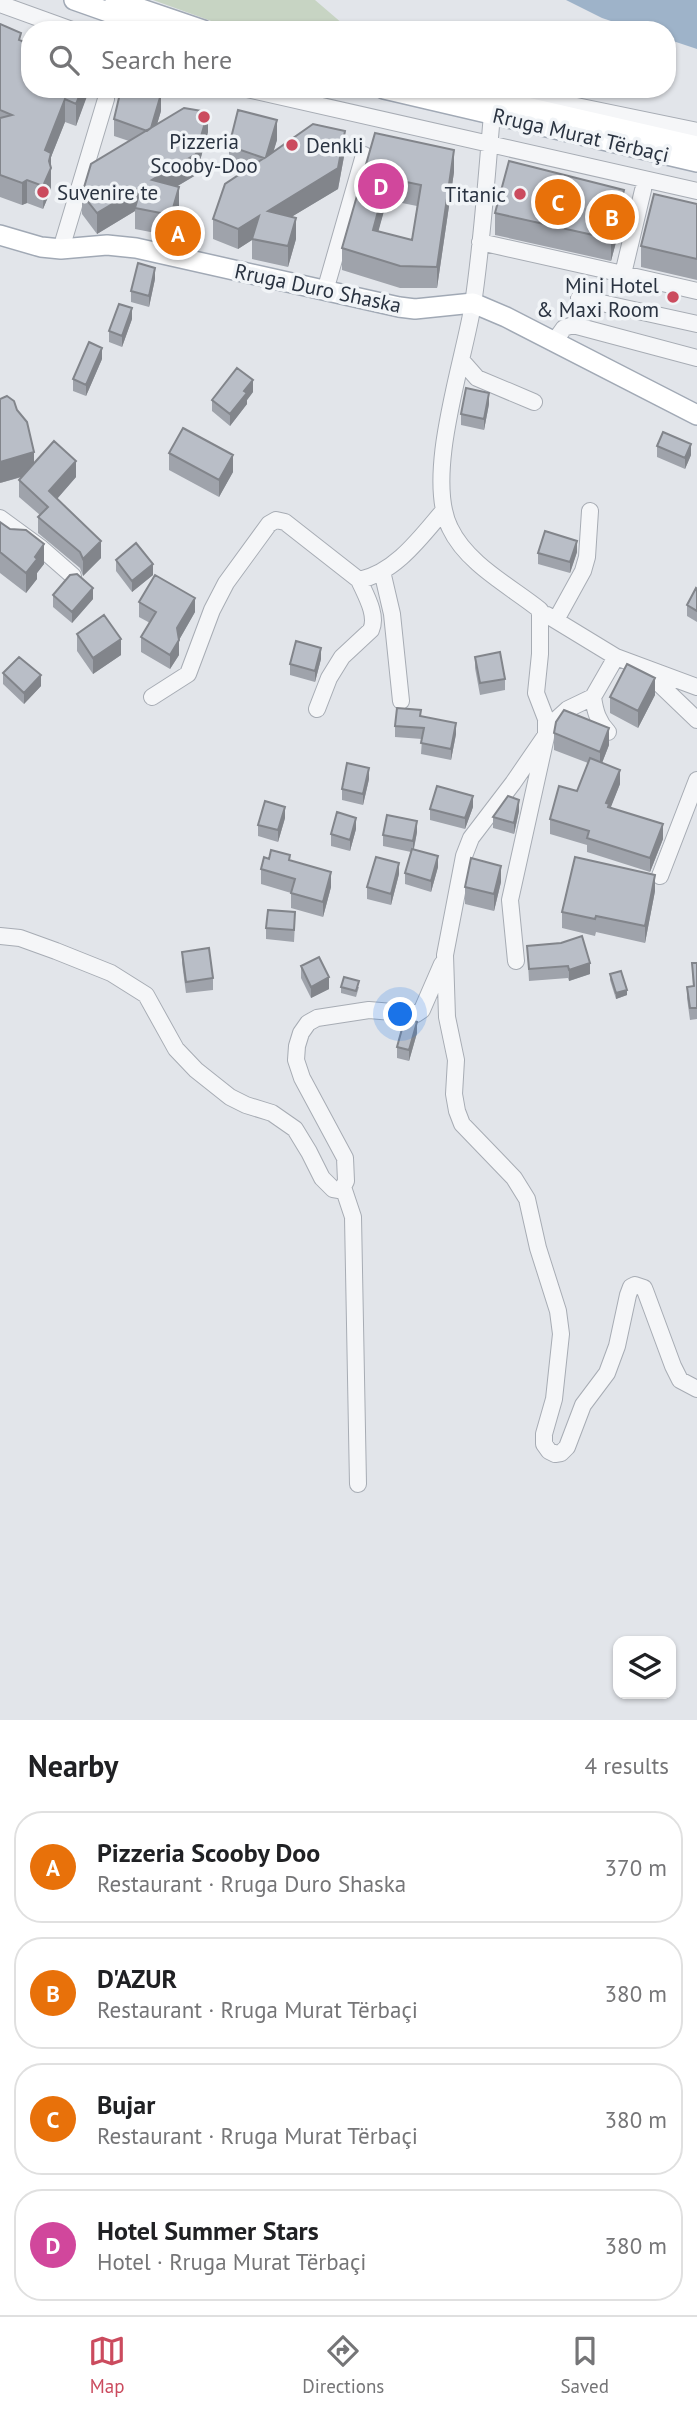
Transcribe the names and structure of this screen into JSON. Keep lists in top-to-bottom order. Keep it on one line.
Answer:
{"streets":{"main road":["Rruga Murat Tërbaçi","Rruga Duro Shaska"]},"places":["Pizzeria Scooby-Doo","Denkli","Suvenire te","Titanic","Mini Hotel & Maxi Room"],"page":{"search":"Search here","pins":["D","C","B","A"],"heading":["Nearby","4 results"],"list":[{"mark":"A","name":"Pizzeria Scooby Doo","note":"Restaurant · Rruga Duro Shaska","value":"370 m"},{"mark":"B","name":"D'AZUR","note":"Restaurant · Rruga Murat Tërbaçi","value":"380 m"},{"mark":"C","name":"Bujar","note":"Restaurant · Rruga Murat Tërbaçi","value":"380 m"},{"mark":"D","name":"Hotel Summer Stars","note":"Hotel · Rruga Murat Tërbaçi","value":"380 m"}],"nav":["Map","Directions","Saved"]}}
